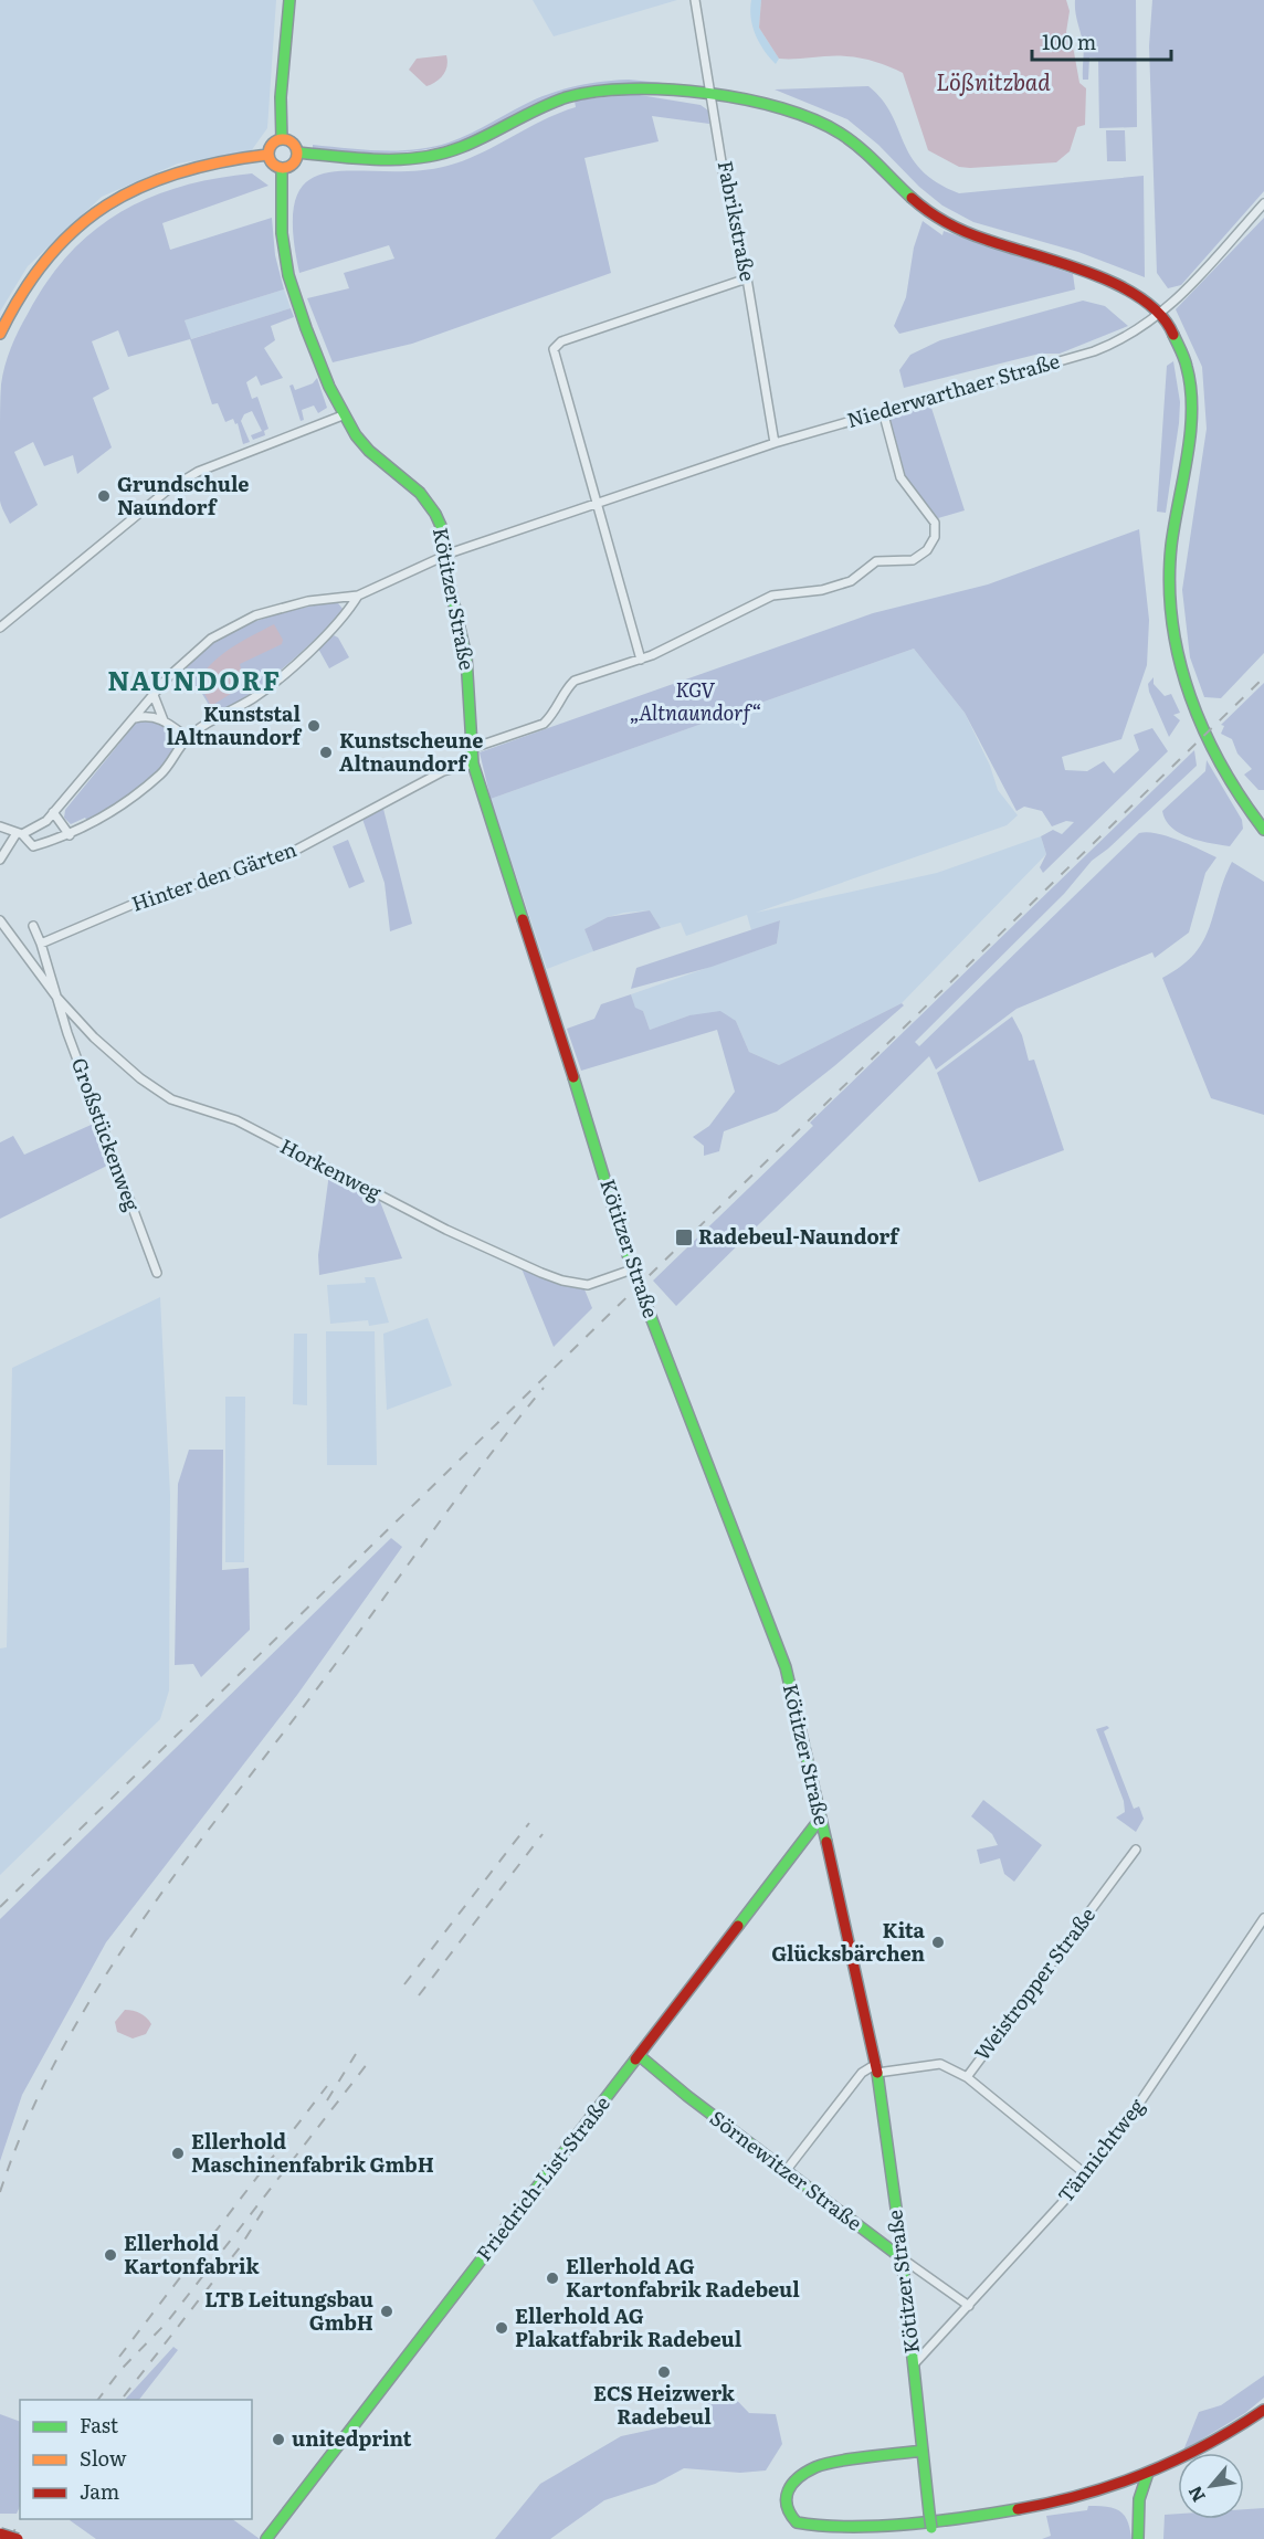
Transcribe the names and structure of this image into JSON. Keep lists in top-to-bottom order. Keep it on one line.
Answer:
{"streets":{"street":["Fabrikstraße","Niederwarthaer Straße","Kötitzer Straße","Hinter den Gärten","Großstückenweg","Horkenweg","Weistropper Straße","Tännichtweg","Sörnewitzer Straße","Friedrich-List-Straße"]},"crossings":[["Fabrikstraße","Niederwarthaer Straße"],["Niederwarthaer Straße","Kötitzer Straße"],["Kötitzer Straße","Hinter den Gärten"],["Kötitzer Straße","Horkenweg"],["Kötitzer Straße","Weistropper Straße"],["Kötitzer Straße","Tännichtweg"],["Kötitzer Straße","Sörnewitzer Straße"],["Kötitzer Straße","Friedrich-List-Straße"],["Hinter den Gärten","Großstückenweg"],["Großstückenweg","Horkenweg"],["Tännichtweg","Sörnewitzer Straße"],["Sörnewitzer Straße","Friedrich-List-Straße"]],"districts":["NAUNDORF"],"water":["Lößnitzbad"],"parks":["KGV „Altnaundorf“"],"places":{"other":["Grundschule Naundorf","Kunststal lAltnaundorf","Kunstscheune Altnaundorf","Kita Glücksbärchen","Ellerhold Maschinenfabrik GmbH","Ellerhold Kartonfabrik","Ellerhold AG Kartonfabrik Radebeul","LTB Leitungsbau GmbH","Ellerhold AG Plakatfabrik Radebeul","ECS Heizwerk Radebeul","unitedprint"],"transit":["Radebeul-Naundorf"]},"legend":["Fast","Slow","Jam"],"scale_bar":"100 m","north":"bottom left"}
